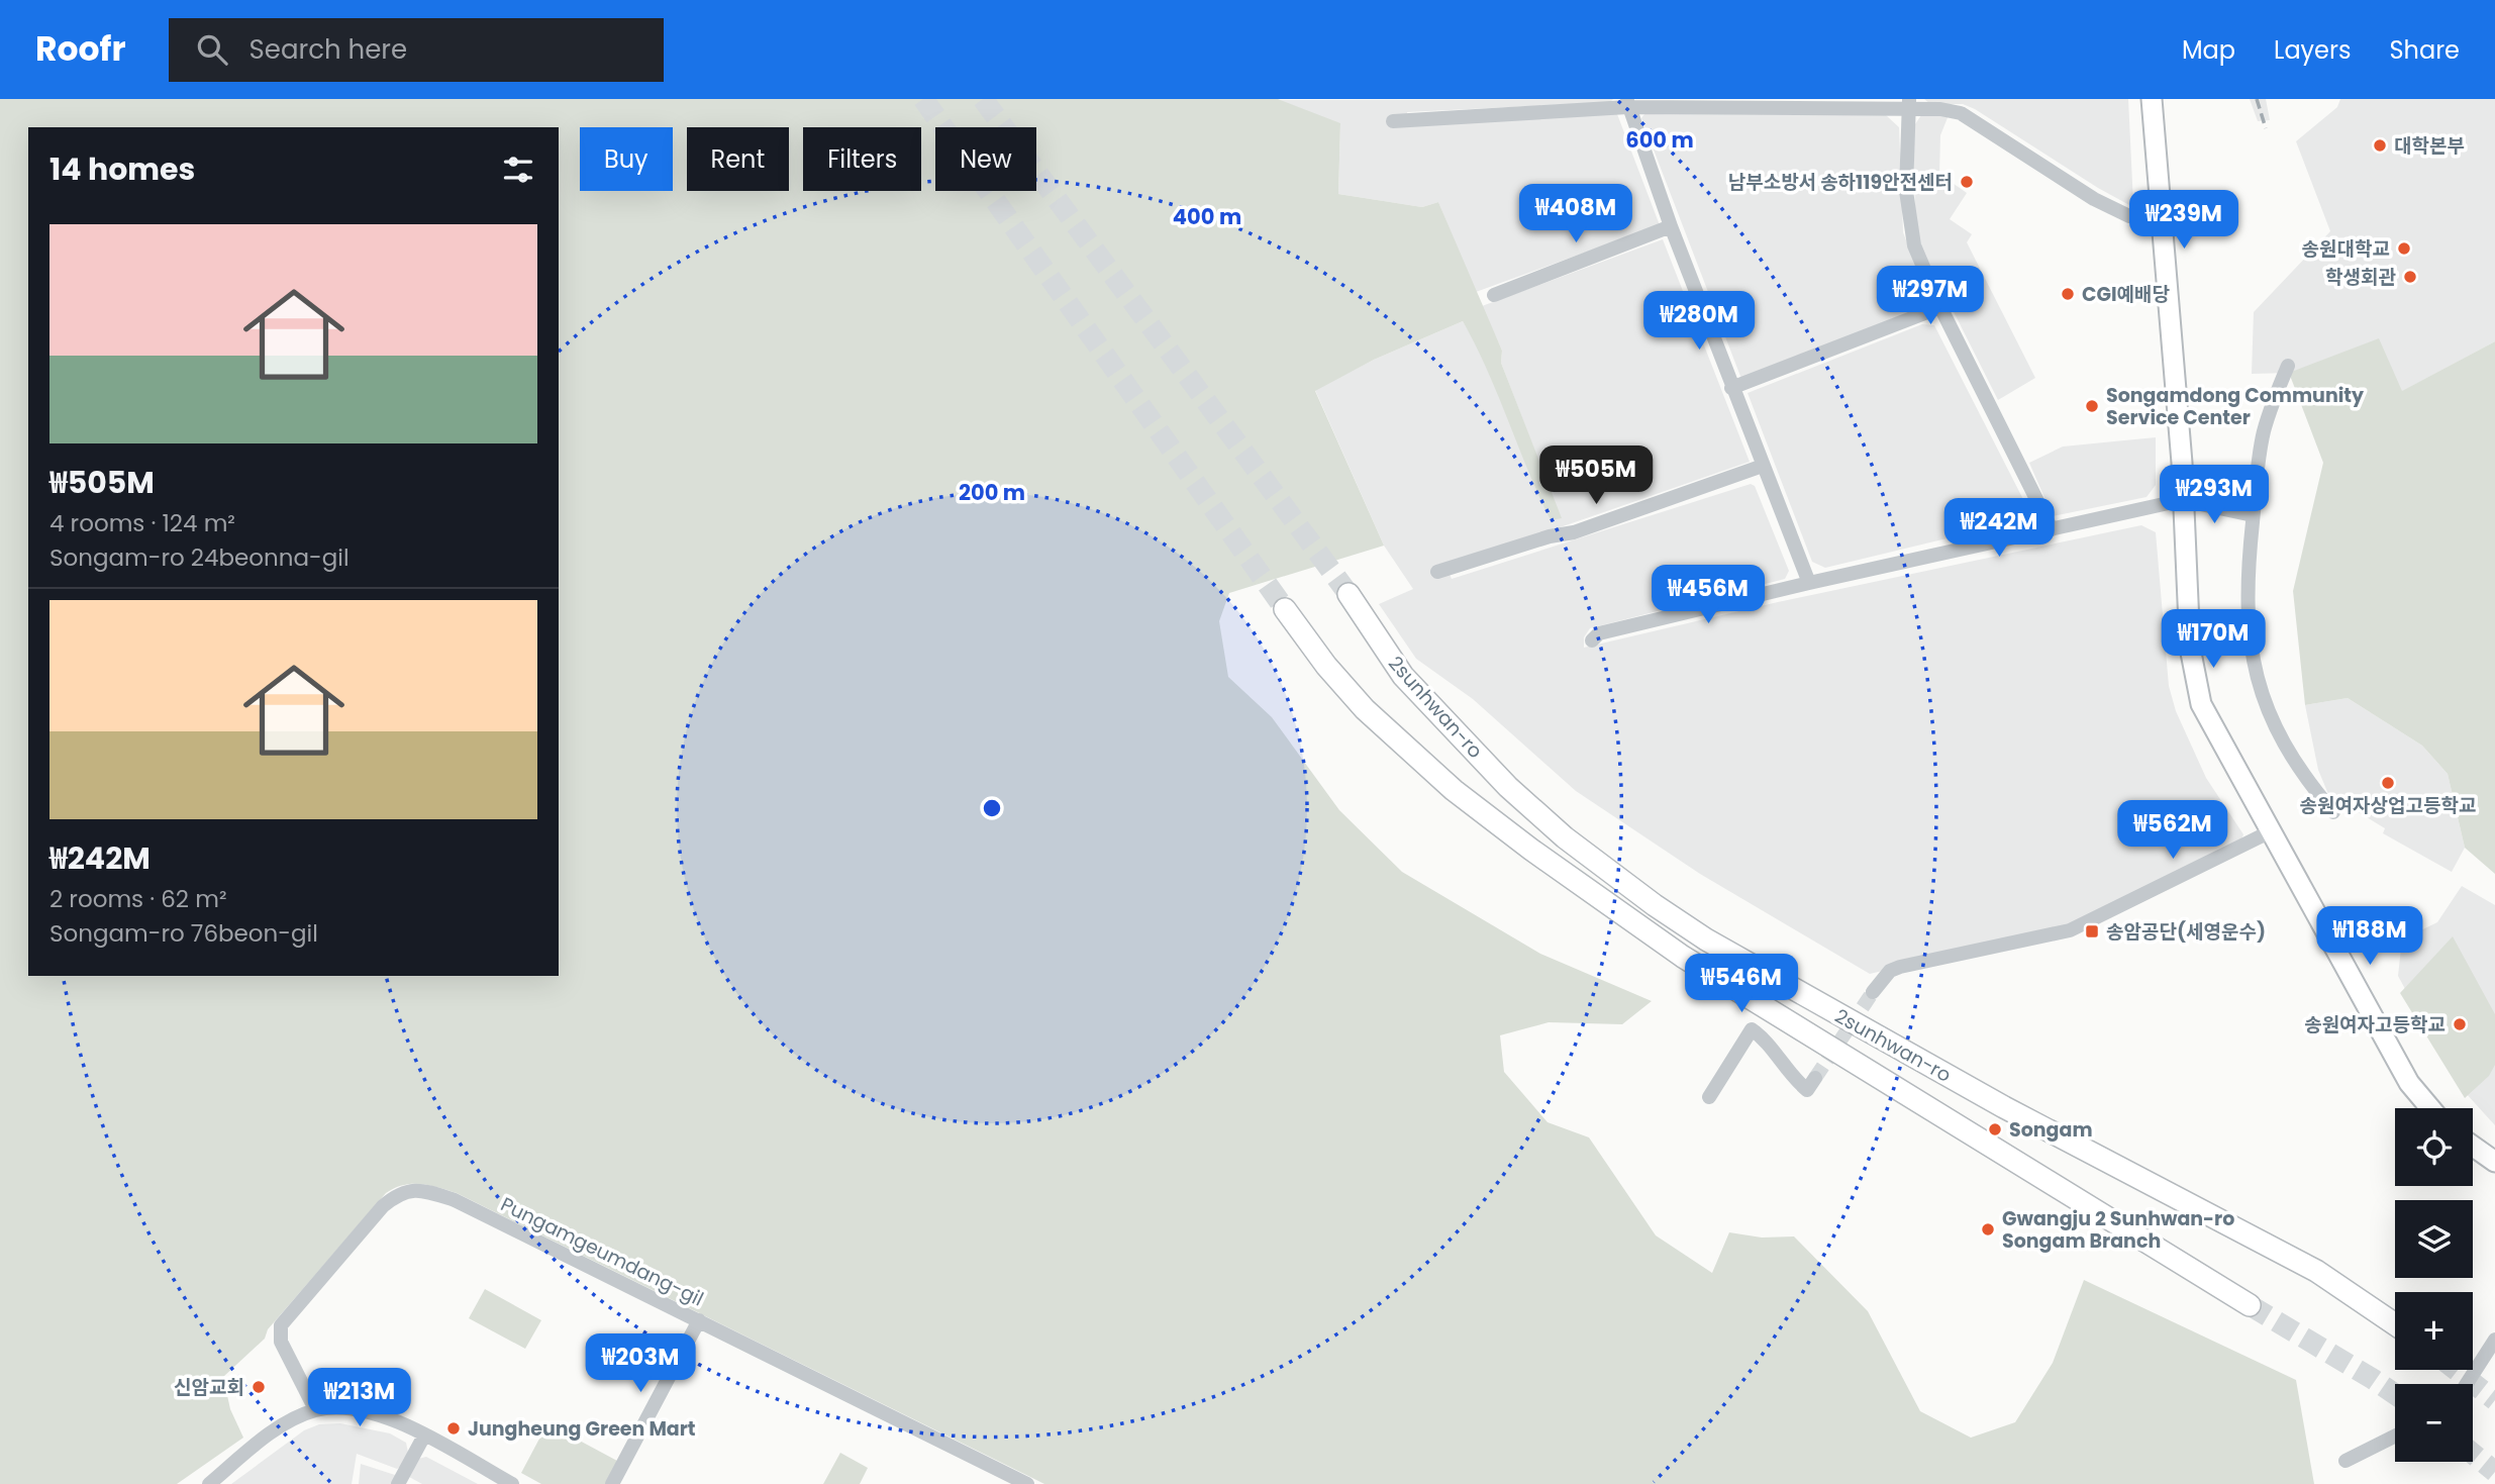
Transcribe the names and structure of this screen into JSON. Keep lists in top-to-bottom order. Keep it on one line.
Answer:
{"streets":{"highway":["2sunhwan-ro"],"street":["Pungamgeumdang-gil"]},"places":{"other":["대학본부","남부소방서 송하119안전센터","송원대학교","학생회관","CGI예배당","Songamdong Community Service Center","송원여자상업고등학교","송원여자고등학교","Songam","Gwangju 2 Sunhwan-ro Songam Branch","신암교회","Jungheung Green Mart"],"transit":["송암공단(세영운수)"]},"page":{"header":"Roofr","search":"Search here","nav":["Map","Layers","Share"],"chip":["Buy","Rent","Filters","New"],"heading":"14 homes","price":["₩408M","₩239M","₩297M","₩280M","₩505M","₩293M","₩242M","₩456M","₩170M","₩562M","₩188M","₩546M","₩203M","₩213M"],"list":[{"name":"₩505M","note":"4 rooms · 124 m² · Songam-ro 24beonna-gil"},{"name":"₩242M","note":"2 rooms · 62 m² · Songam-ro 76beon-gil"}],"map_buttons":["+","−"]},"rings":["600 m","400 m","200 m"]}
